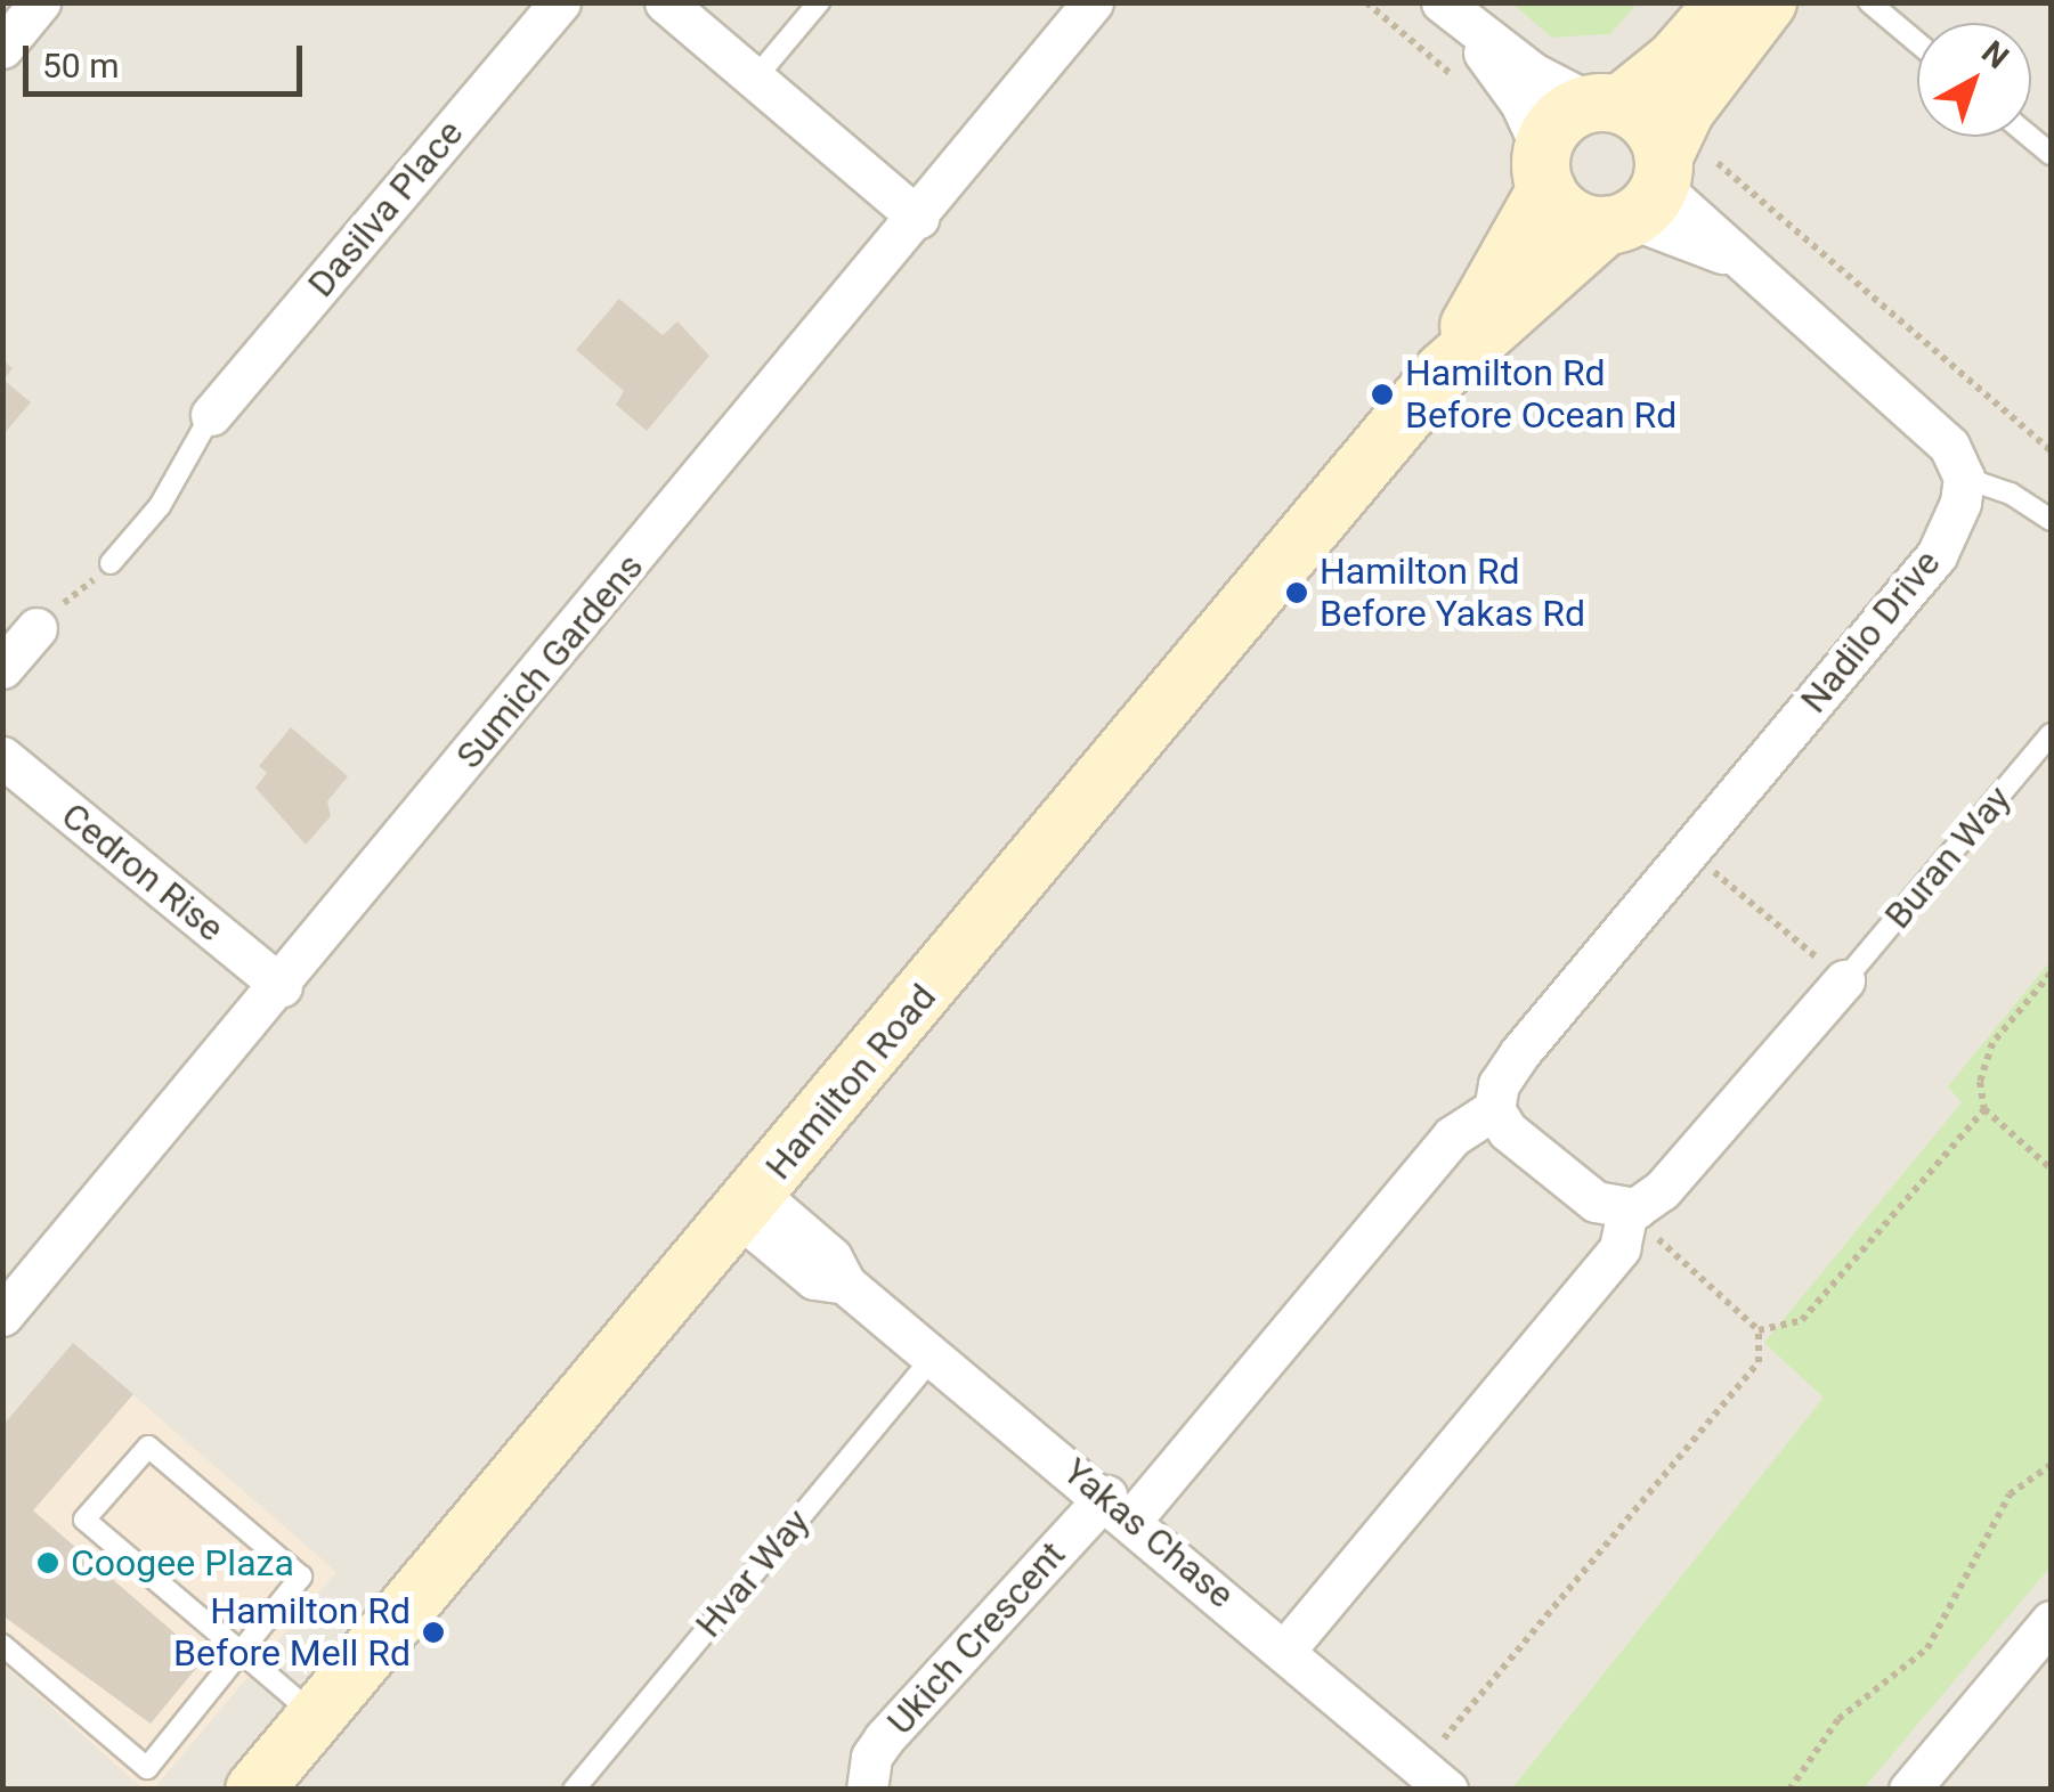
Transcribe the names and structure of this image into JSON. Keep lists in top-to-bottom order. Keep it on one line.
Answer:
{"streets":{"main road":["Hamilton Road"],"street":["Dasilva Place","Nadilo Drive","Sumich Gardens","Cedron Rise","Yakas Chase","Ukich Crescent"],"lane":["Buran Way","Hvar Way"]},"crossings":[["Nadilo Drive","Ukich Crescent"],["Sumich Gardens","Cedron Rise"],["Hamilton Road","Yakas Chase"],["Yakas Chase","Hvar Way"],["Yakas Chase","Ukich Crescent"]],"places":["Hamilton Rd Before Ocean Rd","Hamilton Rd Before Yakas Rd","Coogee Plaza","Hamilton Rd Before Mell Rd"],"scale_bar":"50 m","north":"top right"}
